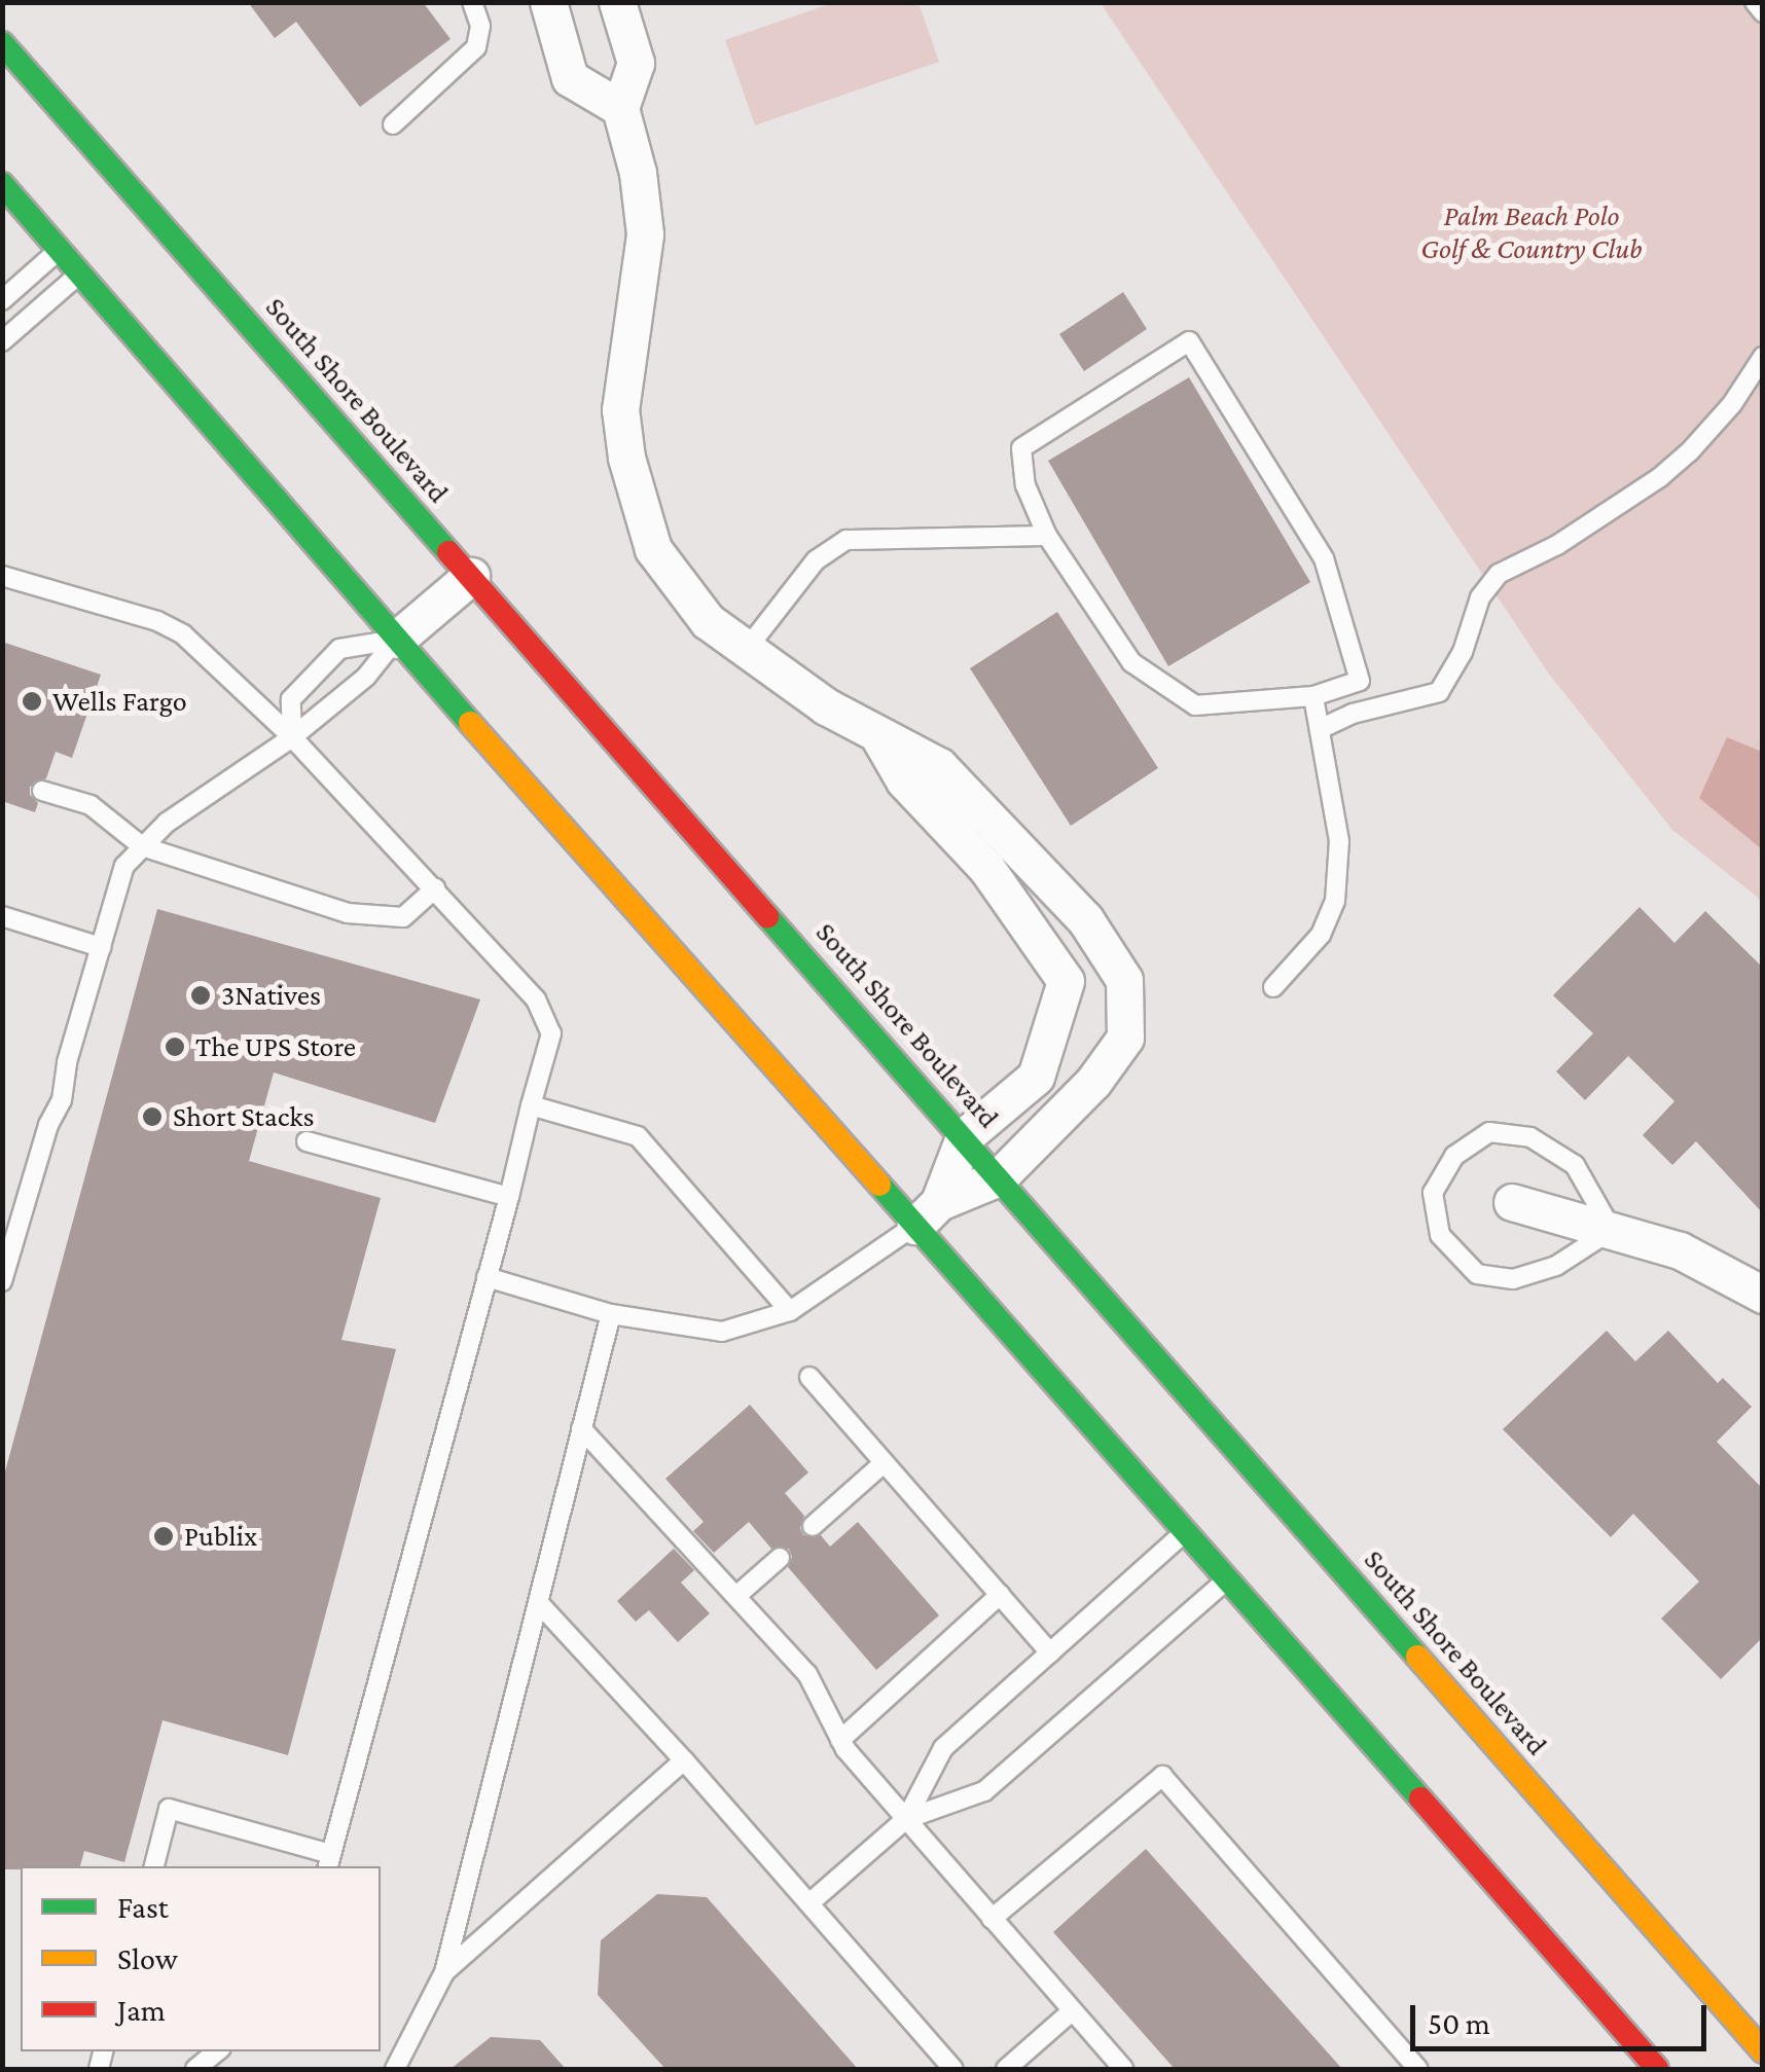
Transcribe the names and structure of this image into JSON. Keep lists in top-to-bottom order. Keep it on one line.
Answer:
{"streets":{"street":["South Shore Boulevard"]},"parks":["Palm Beach Polo Golf & Country Club"],"places":["Wells Fargo","3Natives","The UPS Store","Short Stacks","Publix"],"legend":["Fast","Slow","Jam"],"scale_bar":"50 m"}
